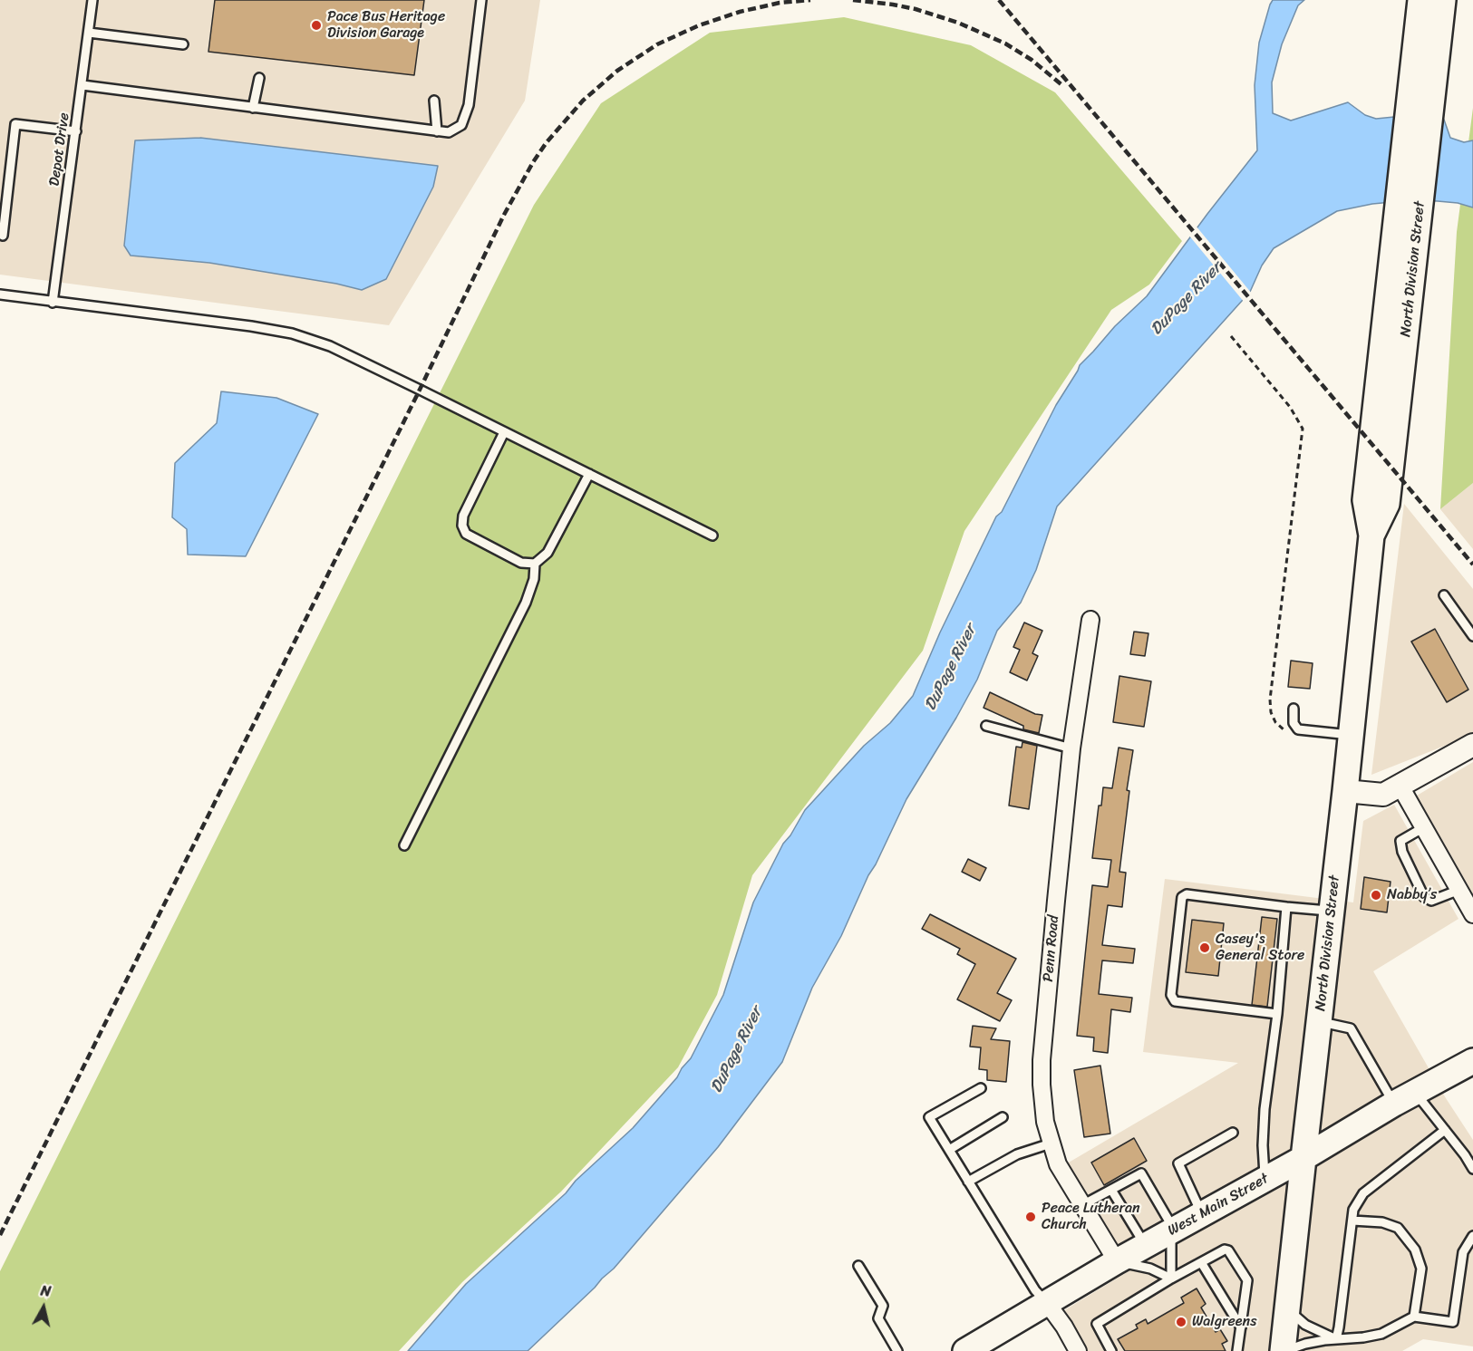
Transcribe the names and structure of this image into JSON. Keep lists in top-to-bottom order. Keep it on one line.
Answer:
{"streets":{"main road":["North Division Street","West Main Street"],"street":["Penn Road"],"lane":["Depot Drive"]},"crossings":[["North Division Street","West Main Street"],["Penn Road","West Main Street"]],"water":["DuPage River"],"places":["Pace Bus Heritage Division Garage","Nabby’s","Casey's General Store","Peace Lutheran Church","Walgreens"],"north":"top"}
